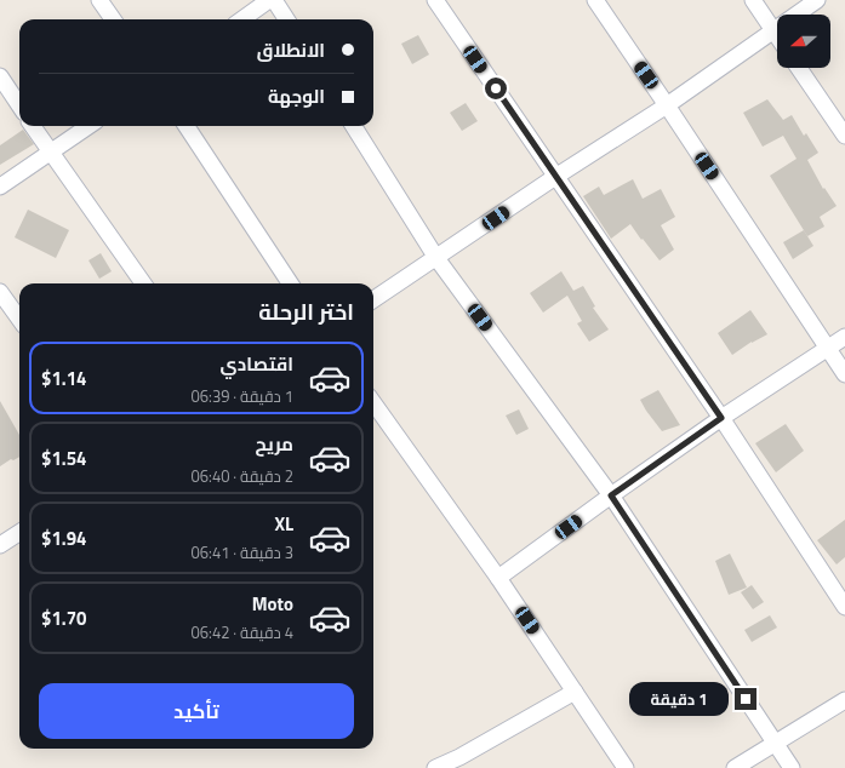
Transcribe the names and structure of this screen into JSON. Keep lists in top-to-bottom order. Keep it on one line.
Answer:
{"north":"left","page":{"banner":["الانطلاق","الوجهة"],"heading":"اختر الرحلة","list":[{"name":"اقتصادي","note":"1 دقيقة · 06:39","value":"$1.14"},{"name":"مريح","note":"2 دقيقة · 06:40","value":"$1.54"},{"name":"XL","note":"3 دقيقة · 06:41","value":"$1.94"},{"name":"Moto","note":"4 دقيقة · 06:42","value":"$1.70"}],"buttons":"تأكيد","bubble":"1 دقيقة"}}
